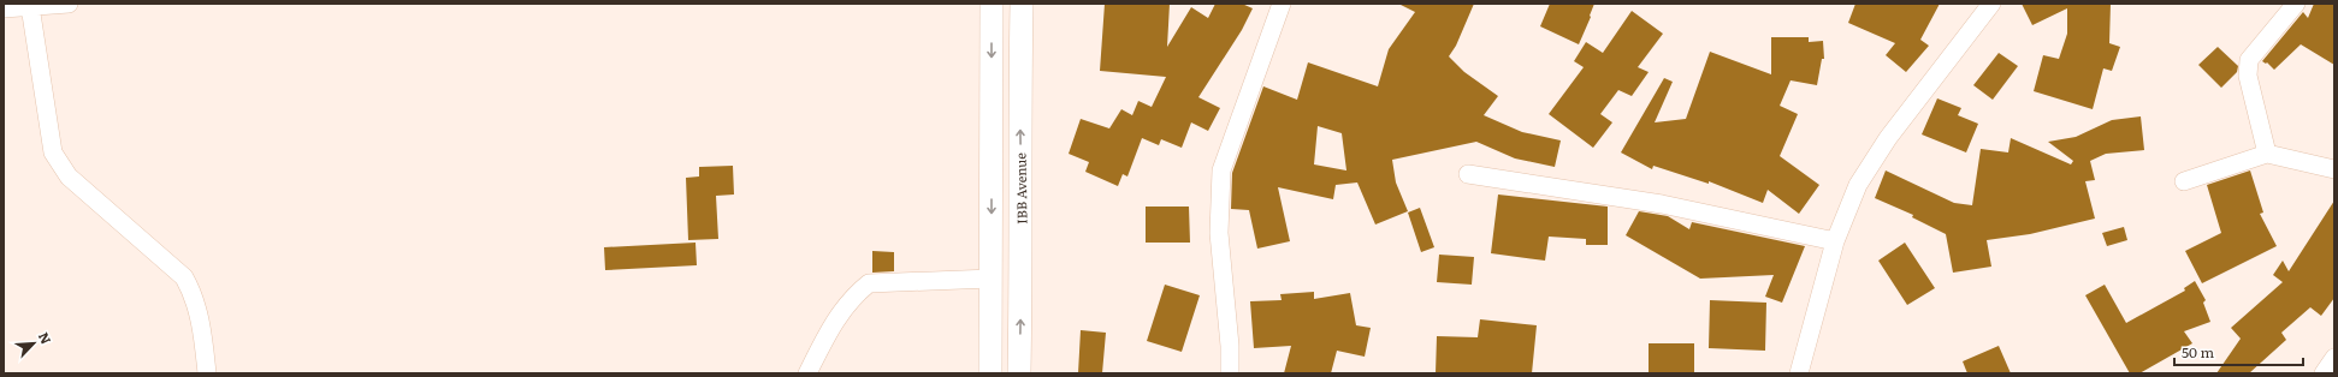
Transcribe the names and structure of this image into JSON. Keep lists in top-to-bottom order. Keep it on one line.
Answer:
{"streets":{"main road":["IBB Avenue"]},"scale_bar":"50 m","north":"top right"}
